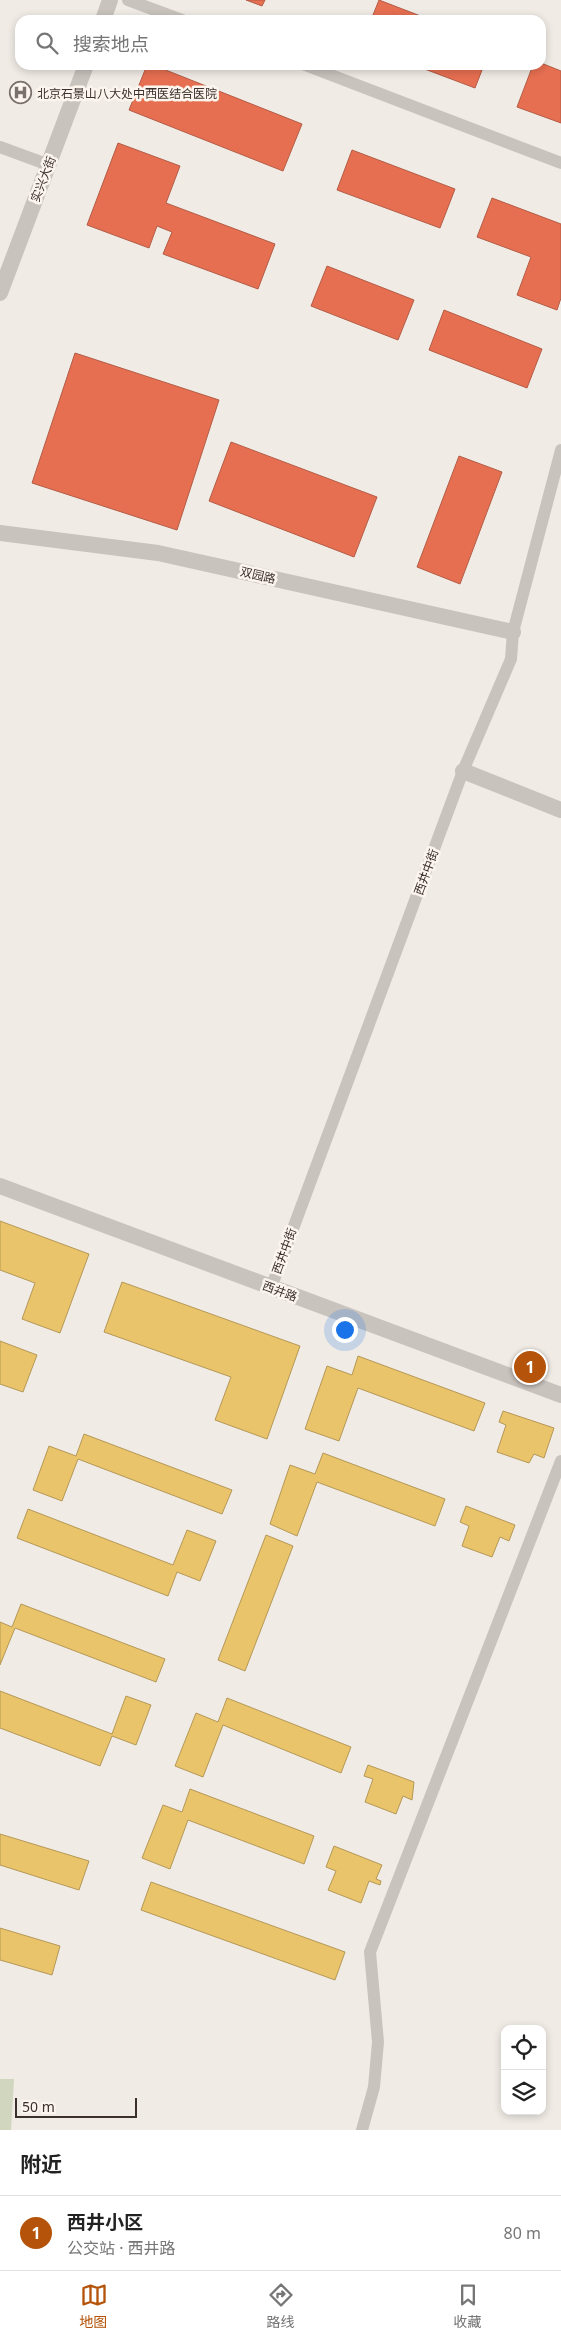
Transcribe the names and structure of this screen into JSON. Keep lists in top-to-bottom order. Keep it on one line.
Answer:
{"streets":{"street":["实兴大街","双园路","西井中街","西井路"]},"crossings":[["双园路","西井中街"],["西井中街","西井路"]],"places":{"hospital":["北京石景山八大处中西医结合医院"]},"scale_bar":"50 m","page":{"search":"搜索地点","pins":"1","scale":"50 m","heading":"附近","list":[{"mark":"1","name":"西井小区","note":"公交站 · 西井路","value":"80 m"}],"nav":["地图","路线","收藏"]}}
